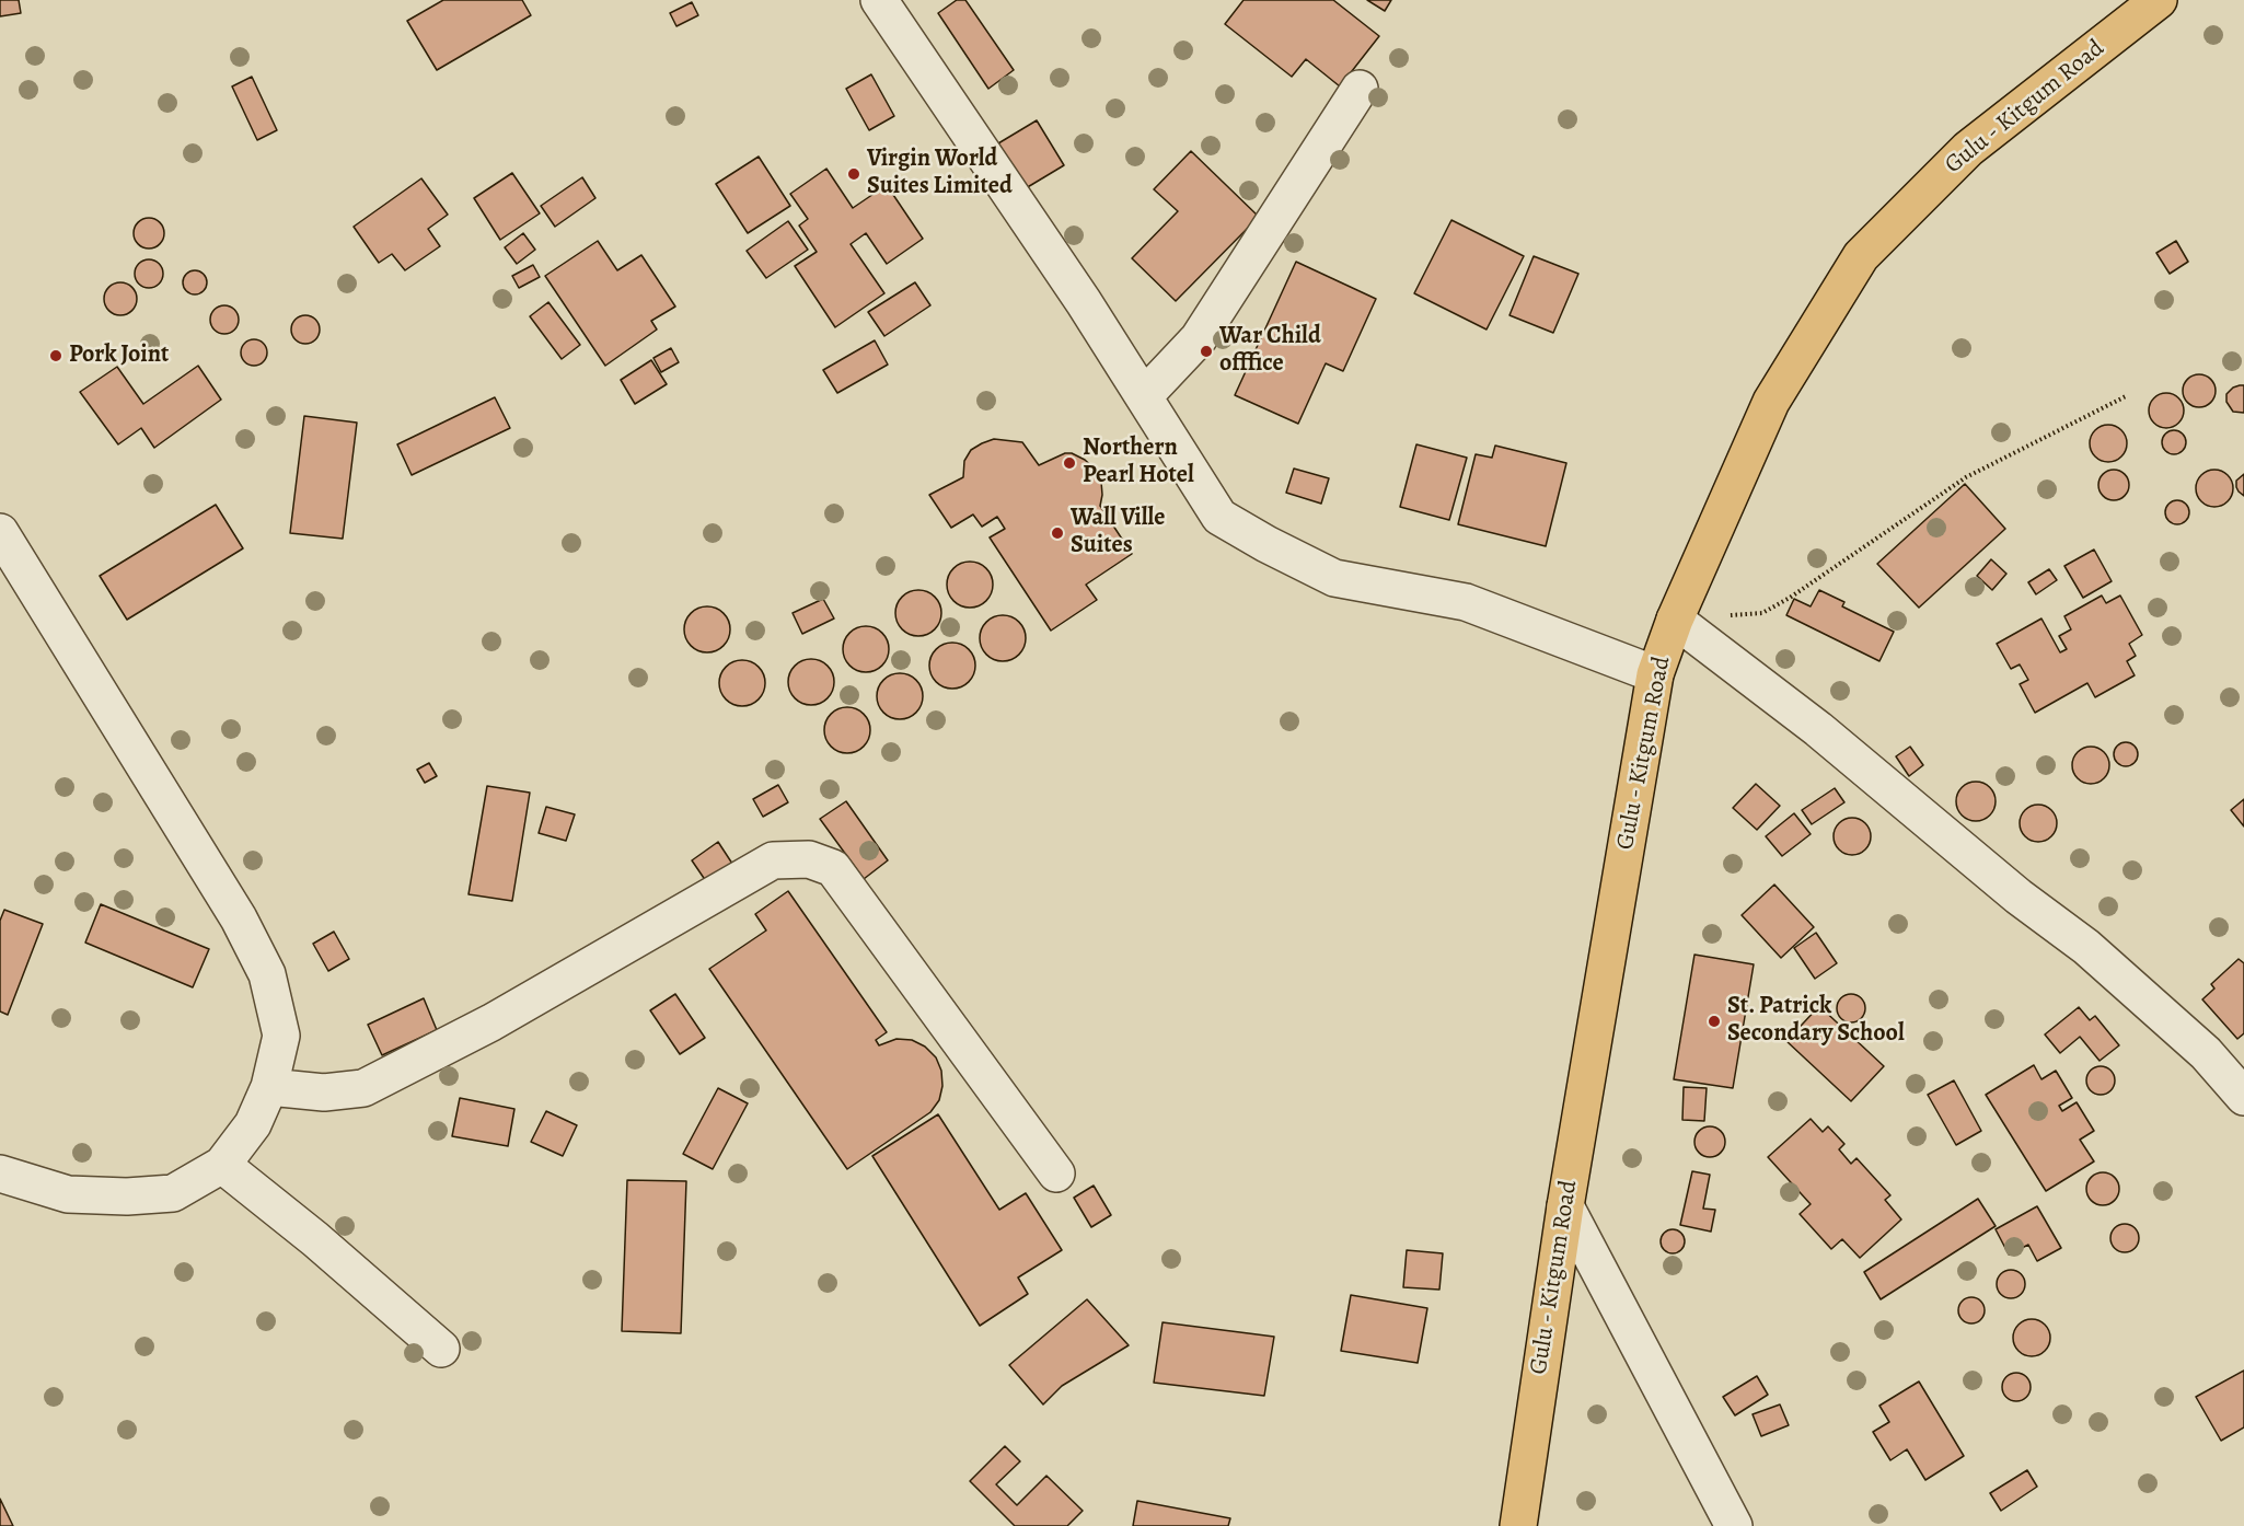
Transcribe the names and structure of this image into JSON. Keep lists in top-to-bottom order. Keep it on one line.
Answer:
{"streets":{"main road":["Gulu - Kitgum Road"]},"places":["Virgin World Suites Limited","War Child offfice","Pork Joint","Northern Pearl Hotel","Wall Ville Suites","St. Patrick Secondary School"]}
